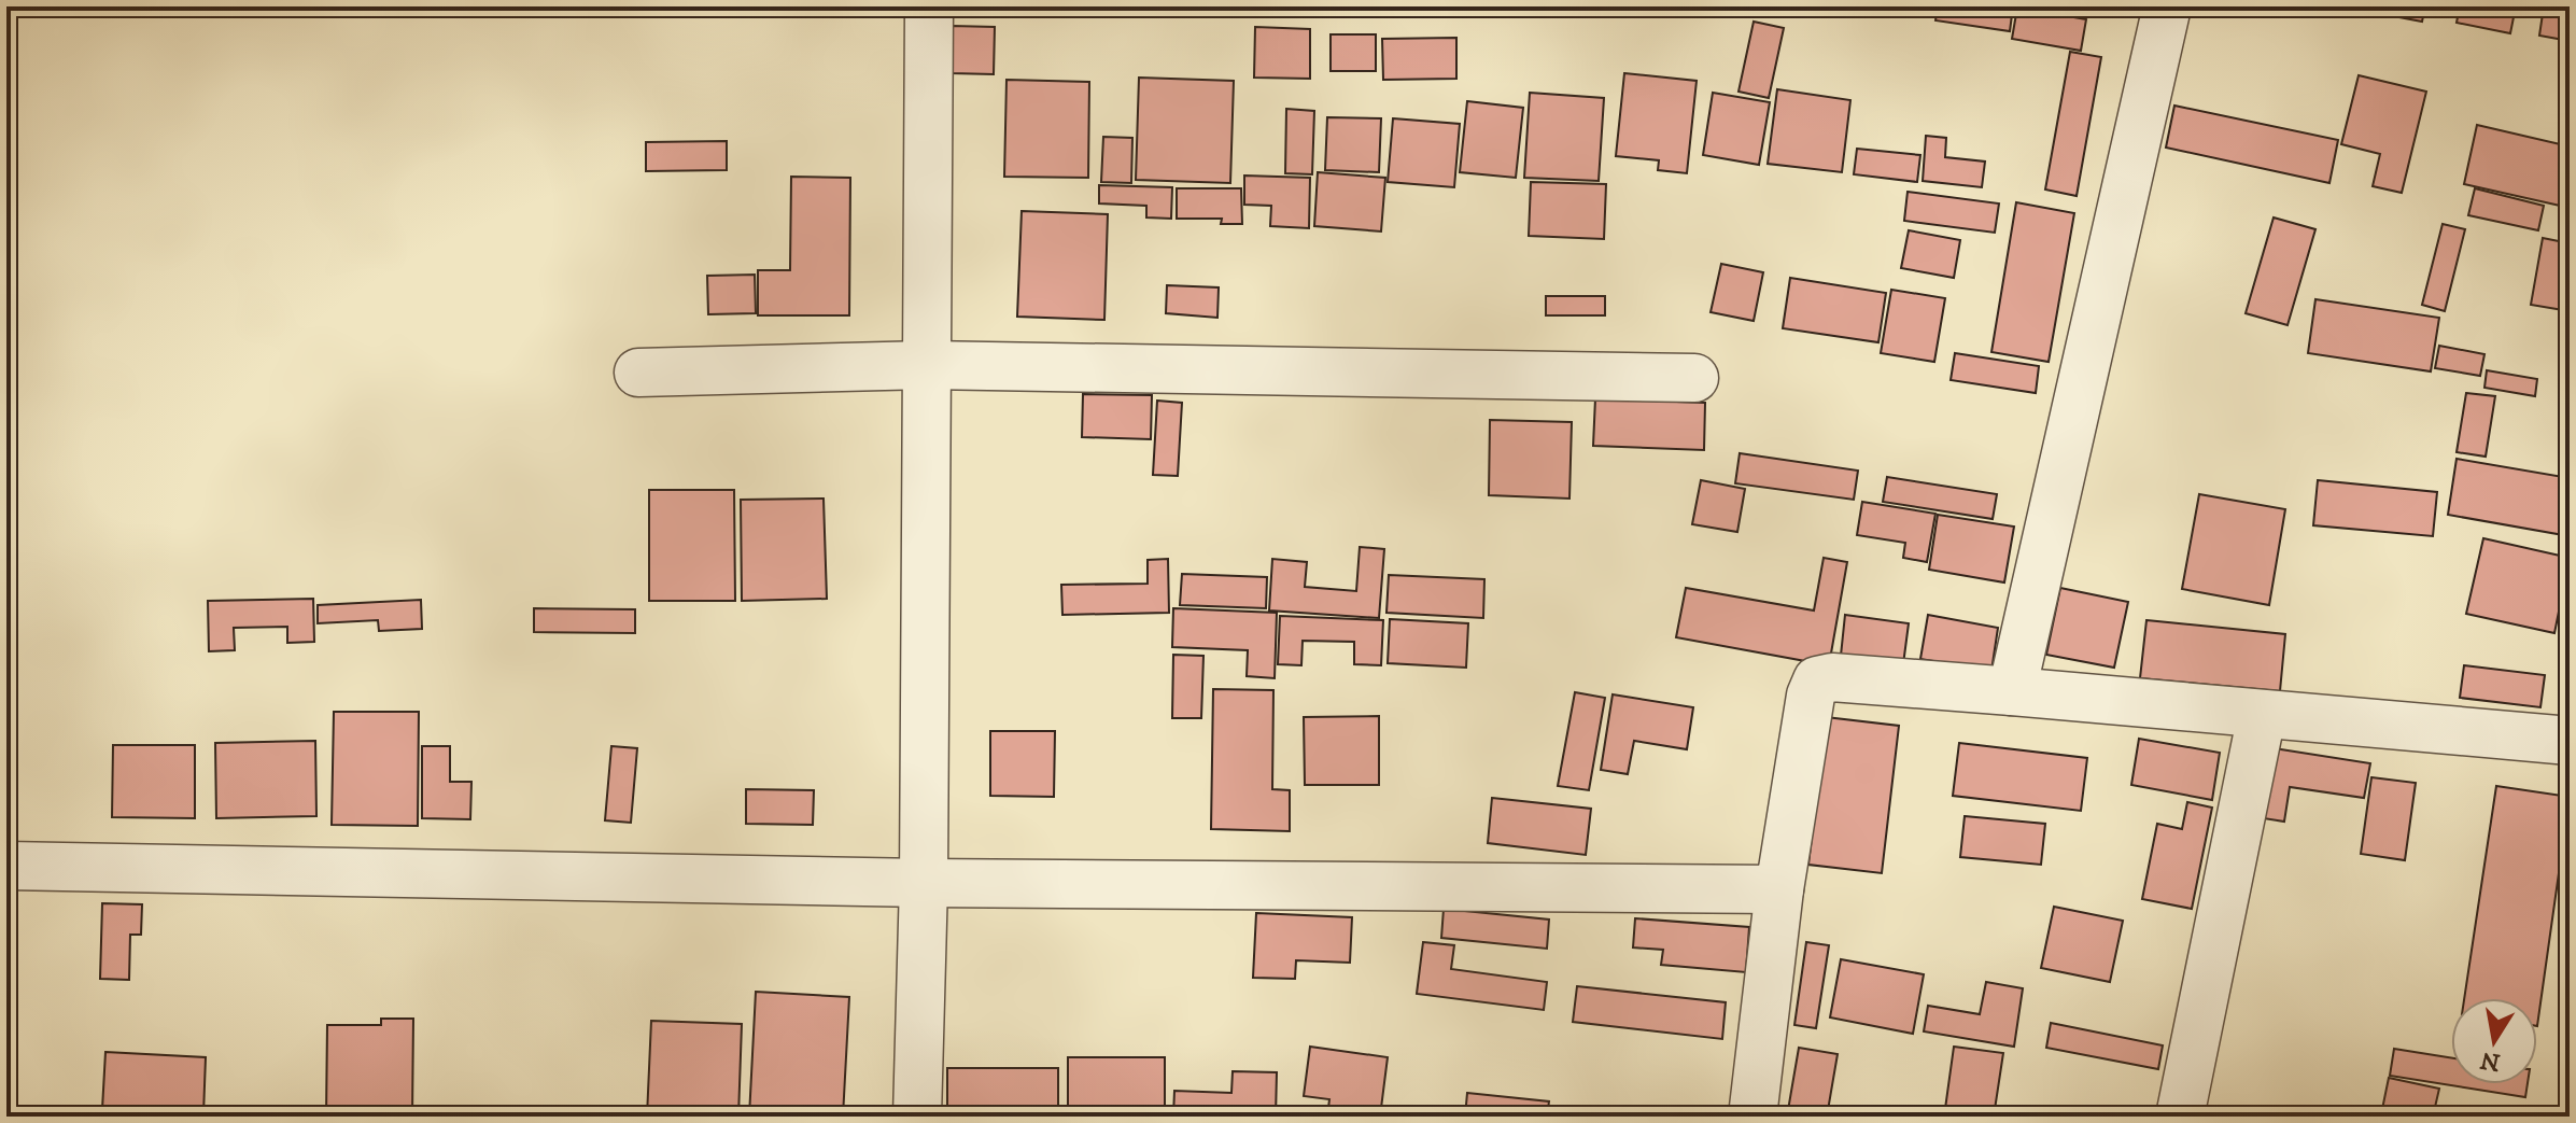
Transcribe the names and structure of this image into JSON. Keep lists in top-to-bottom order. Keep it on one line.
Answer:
{"north":"bottom"}
